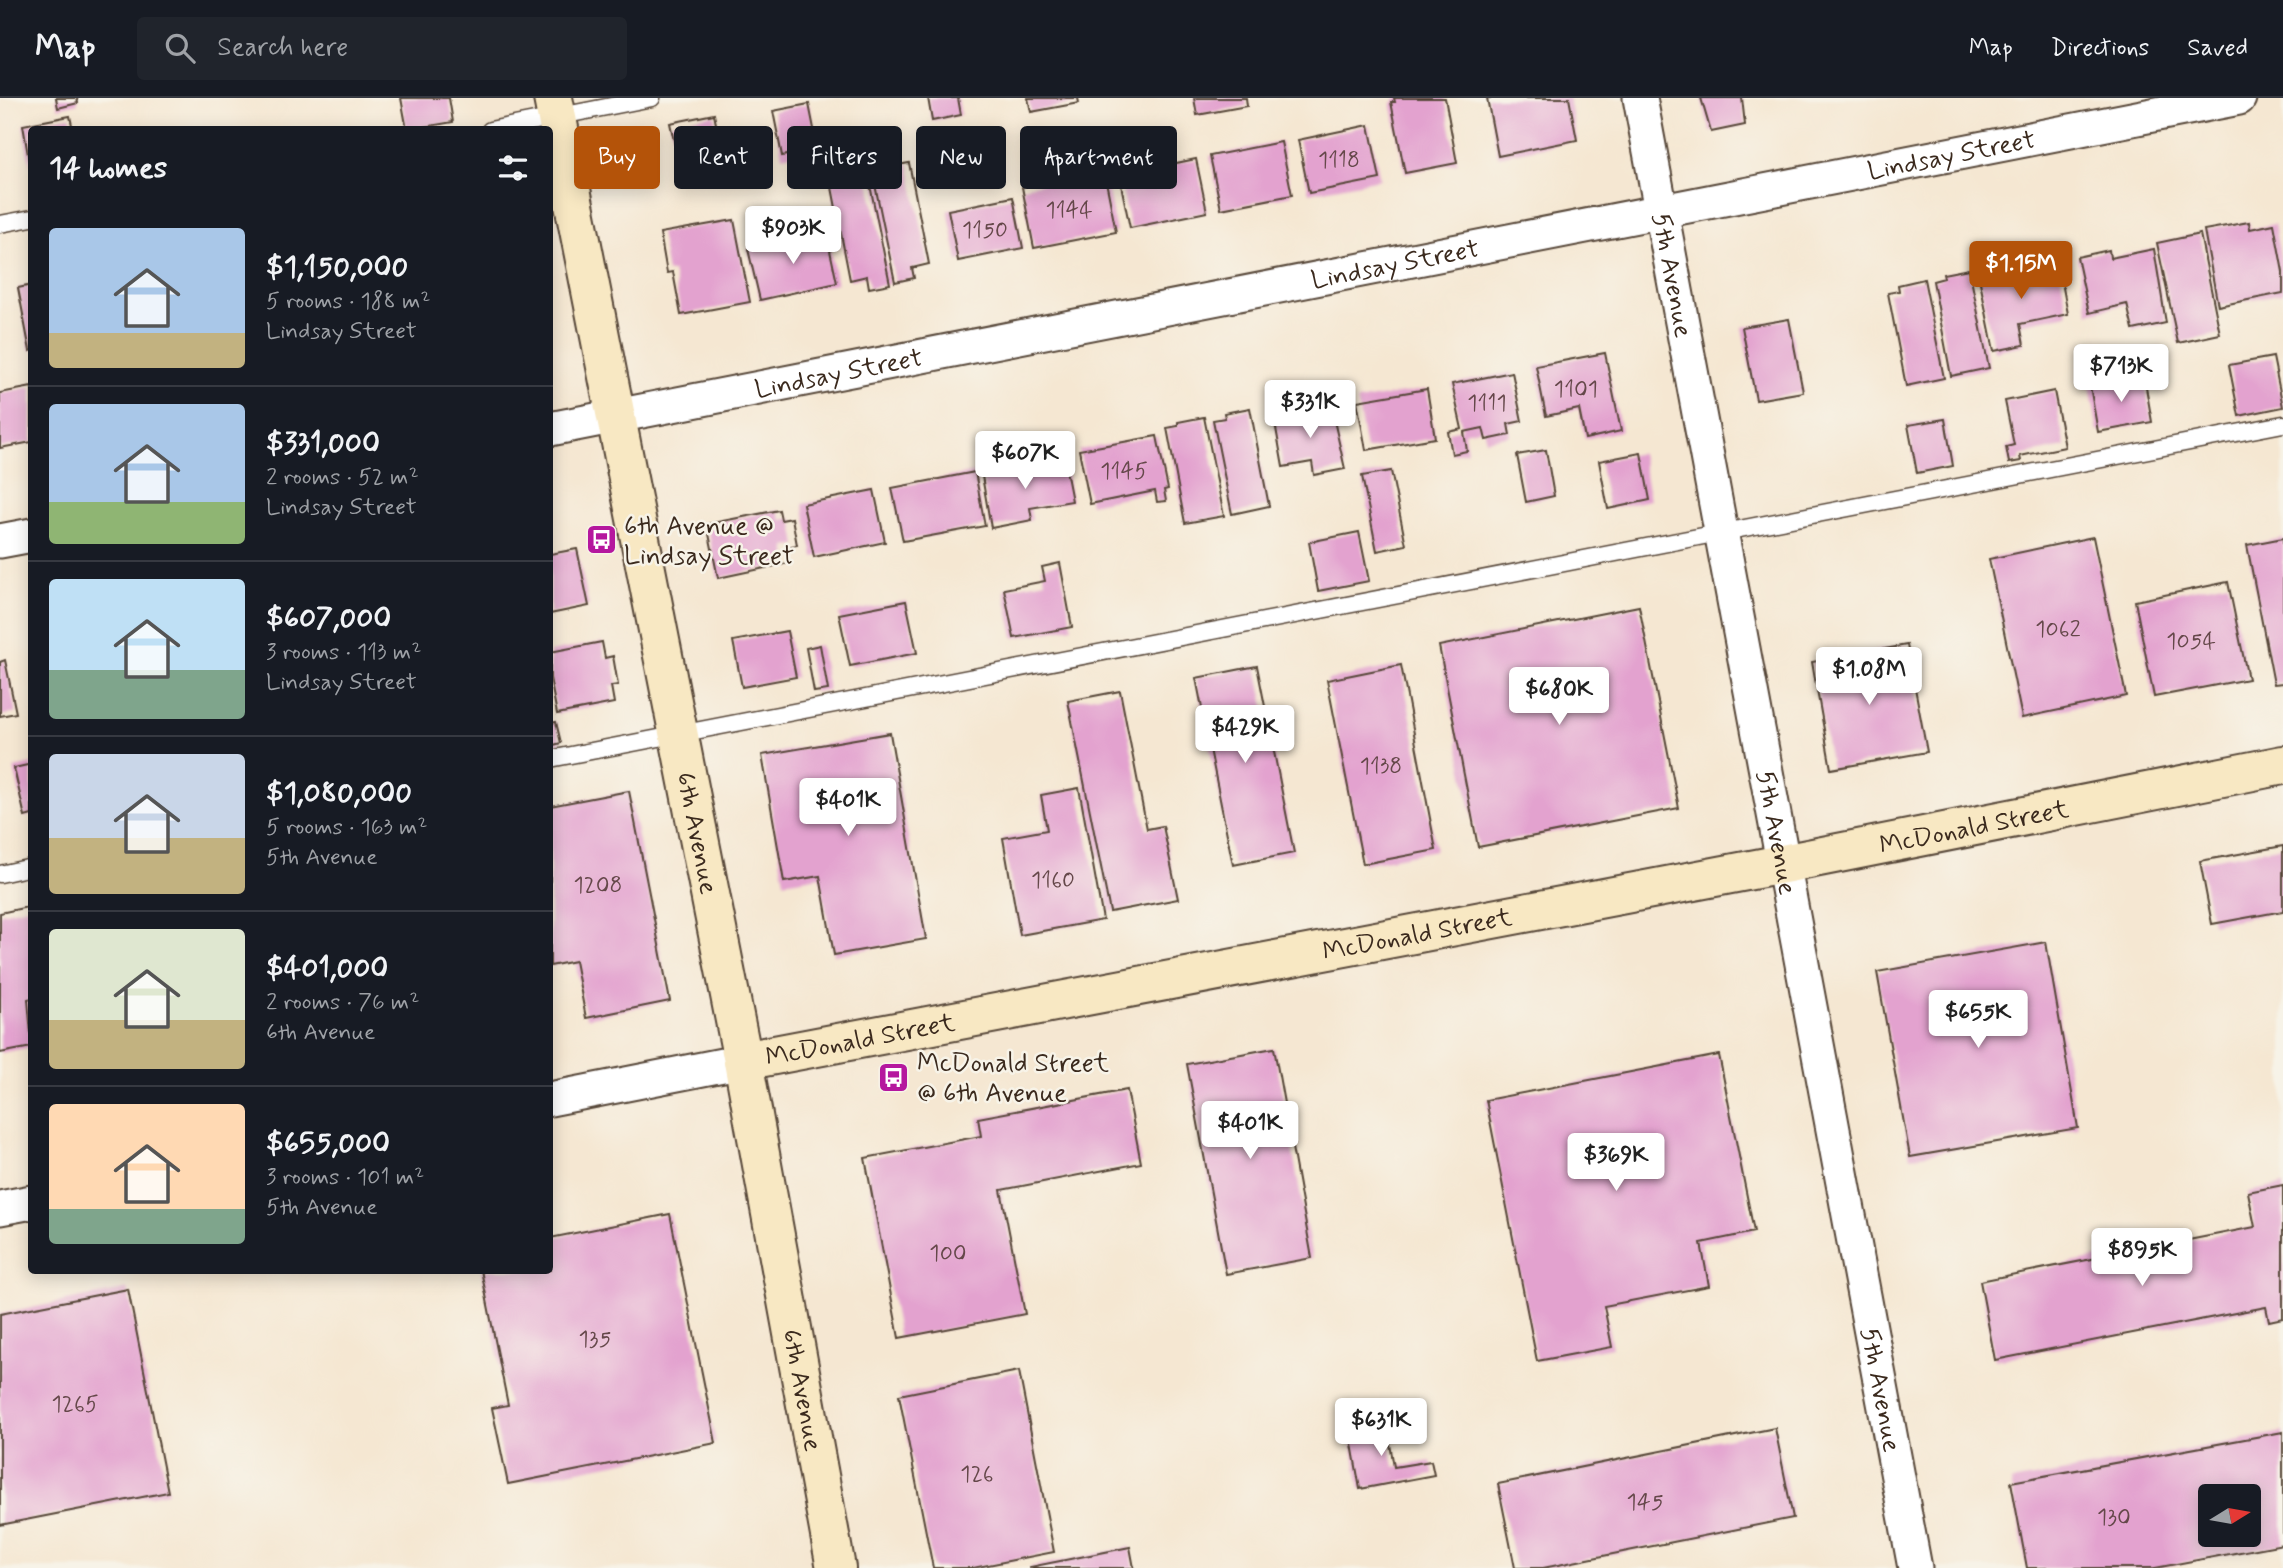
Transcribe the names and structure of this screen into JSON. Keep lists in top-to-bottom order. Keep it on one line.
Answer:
{"streets":{"street":["Lindsay Street","5th Avenue","McDonald Street","6th Avenue"]},"crossings":[["Lindsay Street","5th Avenue"],["Lindsay Street","6th Avenue"],["5th Avenue","McDonald Street"],["McDonald Street","6th Avenue"]],"places":{"bus stop":["6th Avenue @ Lindsay Street","McDonald Street @ 6th Avenue"]},"house_numbers":["1118","1144","1150","1101","1111","1145","1062","1054","1138","1160","1208","100","135","1265","126","145","130"],"north":"right","page":{"header":"Map","search":"Search here","nav":["Map","Directions","Saved"],"chip":["Buy","Rent","Filters","New","Apartment"],"heading":"14 homes","price":["$903K","$1.15M","$713K","$331K","$607K","$1.08M","$680K","$429K","$401K","$655K","$401K","$369K","$895K","$631K"],"list":[{"name":"$1,150,000","note":"5 rooms · 188 m² · Lindsay Street"},{"name":"$331,000","note":"2 rooms · 52 m² · Lindsay Street"},{"name":"$607,000","note":"3 rooms · 113 m² · Lindsay Street"},{"name":"$1,080,000","note":"5 rooms · 163 m² · 5th Avenue"},{"name":"$401,000","note":"2 rooms · 76 m² · 6th Avenue"},{"name":"$655,000","note":"3 rooms · 101 m² · 5th Avenue"}]}}
